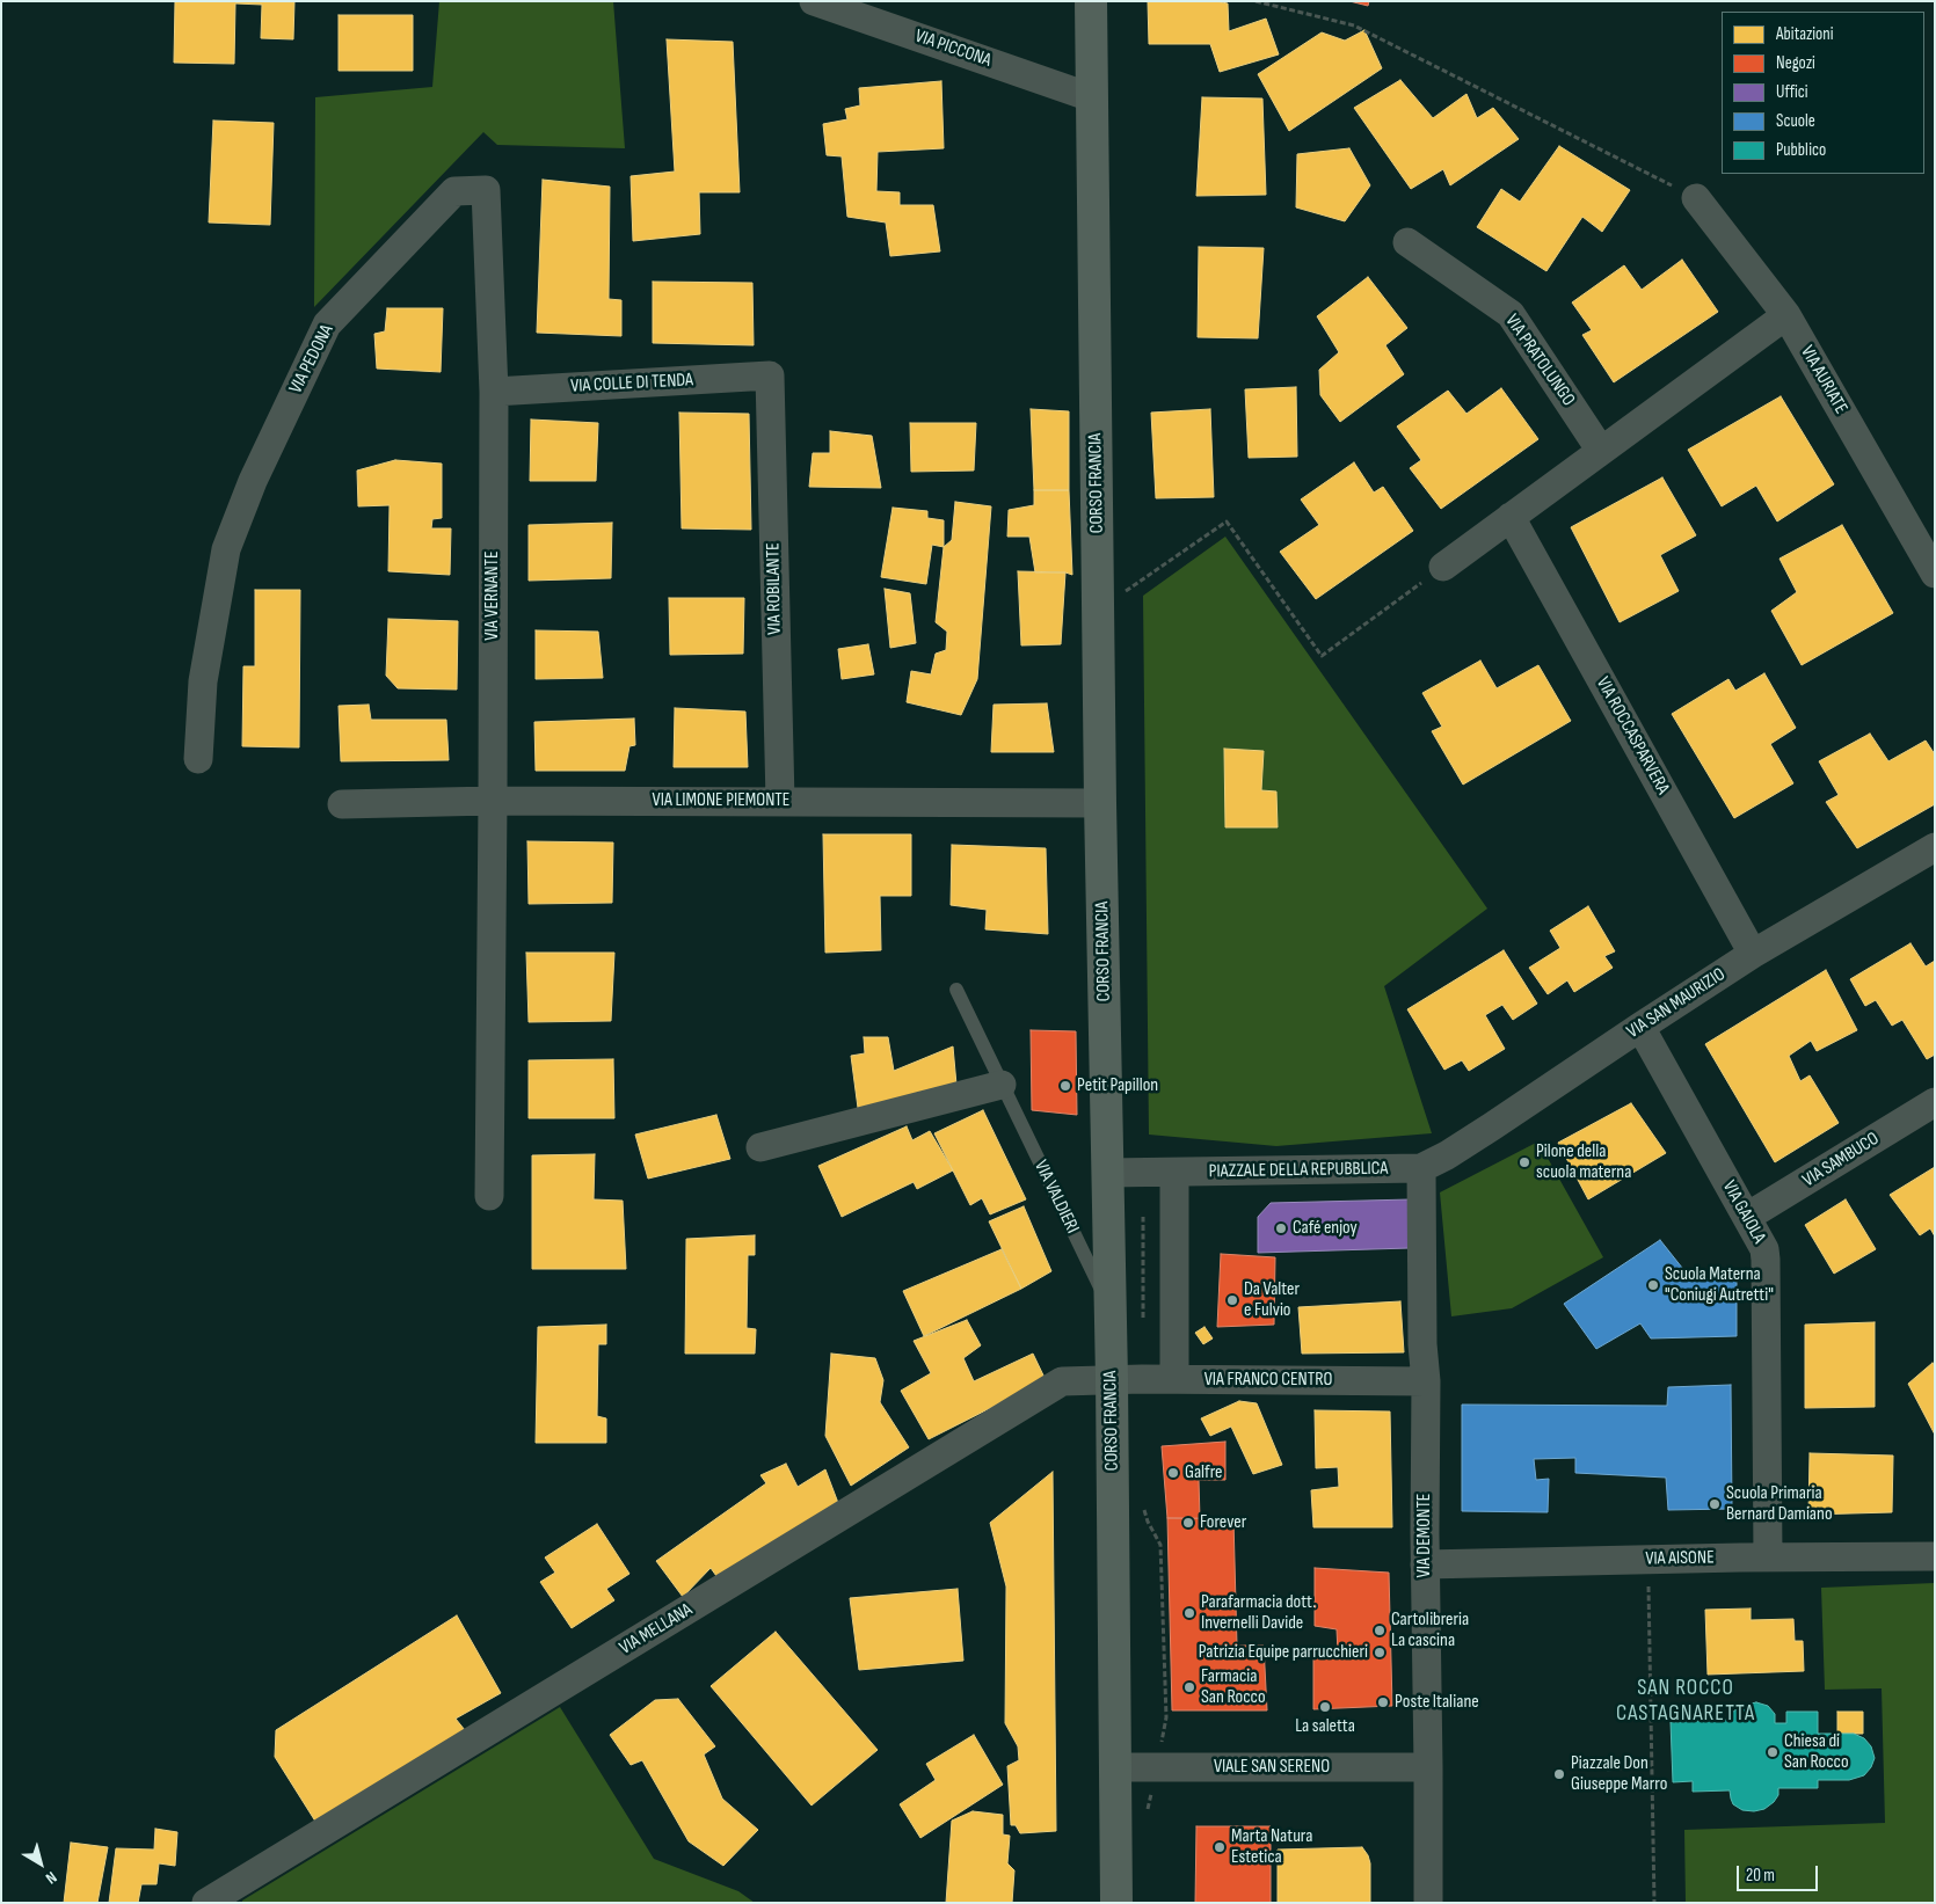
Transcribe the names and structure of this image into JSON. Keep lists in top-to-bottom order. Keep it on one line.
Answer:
{"streets":{"main road":["CORSO FRANCIA"],"street":["VIA PICCONA","VIA PEDONA","VIA PRATOLUNGO","VIA AURIATE","VIA COLLE DI TENDA","VIA ROBILANTE","VIA VERNANTE","VIA ROCCASPARVERA","VIA LIMONE PIEMONTE","VIA SAN MAURIZIO","VIA SAMBUCO","PIAZZALE DELLA REPUBBLICA","VIA GAIOLA","VIA FRANCO CENTRO","VIA DEMONTE","VIA AISONE","VIA MELLANA","VIALE SAN SERENO"],"lane":["VIA VALDIERI"]},"crossings":[["VIA PICCONA","CORSO FRANCIA"],["VIA PEDONA","VIA COLLE DI TENDA"],["VIA PEDONA","VIA VERNANTE"],["VIA COLLE DI TENDA","VIA ROBILANTE"],["VIA COLLE DI TENDA","VIA VERNANTE"],["CORSO FRANCIA","VIA LIMONE PIEMONTE"],["CORSO FRANCIA","PIAZZALE DELLA REPUBBLICA"],["CORSO FRANCIA","VIA VALDIERI"],["CORSO FRANCIA","VIA FRANCO CENTRO"],["CORSO FRANCIA","VIA MELLANA"],["CORSO FRANCIA","VIALE SAN SERENO"],["VIA ROBILANTE","VIA LIMONE PIEMONTE"],["VIA VERNANTE","VIA LIMONE PIEMONTE"],["VIA ROCCASPARVERA","VIA SAN MAURIZIO"],["VIA SAN MAURIZIO","PIAZZALE DELLA REPUBBLICA"],["VIA SAN MAURIZIO","VIA GAIOLA"],["VIA SAN MAURIZIO","VIA DEMONTE"],["VIA SAMBUCO","VIA GAIOLA"],["PIAZZALE DELLA REPUBBLICA","VIA DEMONTE"],["VIA GAIOLA","VIA AISONE"],["VIA FRANCO CENTRO","VIA DEMONTE"],["VIA FRANCO CENTRO","VIA MELLANA"],["VIA DEMONTE","VIA AISONE"],["VIA DEMONTE","VIALE SAN SERENO"]],"districts":["SAN ROCCO CASTAGNARETTA"],"places":["Petit Papillon","Pilone della scuola materna","Café enjoy","Scuola Materna \"Coniugi Autretti\"","Da Valter e Fulvio","Galfre","Scuola Primaria Bernard Damiano","Forever","Parafarmacia dott. Invernelli Davide","Cartolibreria La cascina","Patrizia Equipe parrucchieri","Farmacia San Rocco","Poste Italiane","La saletta","Chiesa di San Rocco","Piazzale Don Giuseppe Marro","Marta Natura Estetica"],"legend":["Abitazioni","Negozi","Uffici","Scuole","Pubblico"],"scale_bar":"20 m","north":"bottom right"}
